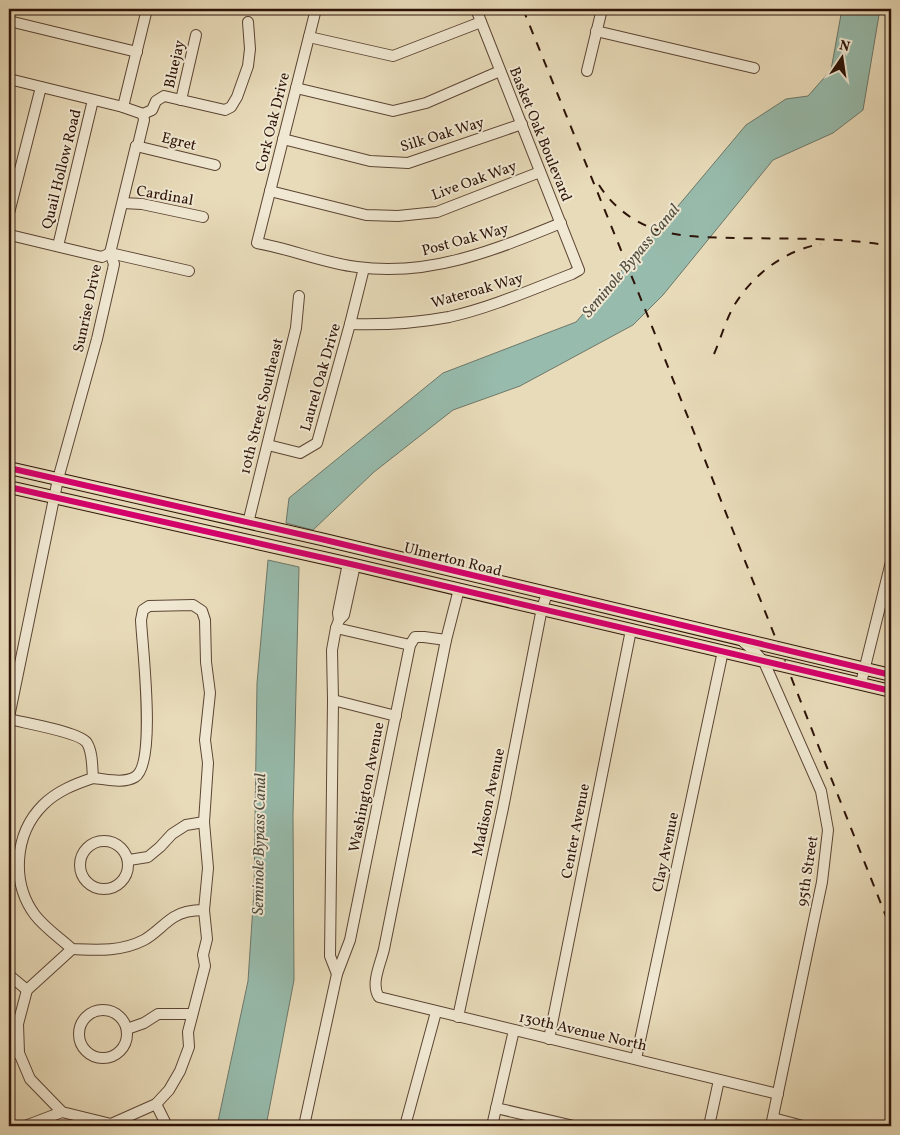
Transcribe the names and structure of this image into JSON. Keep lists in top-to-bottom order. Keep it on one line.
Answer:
{"streets":{"main road":["Ulmerton Road"],"street":["Bluejay","Cork Oak Drive","Silk Oak Way","Basket Oak Boulevard","Egret","Quail Hollow Road","Live Oak Way","Cardinal","Post Oak Way","Wateroak Way","Sunrise Drive","Laurel Oak Drive","10th Street Southeast","Washington Avenue","Madison Avenue","Center Avenue","Clay Avenue","95th Street","130th Avenue North"]},"crossings":[["Cork Oak Drive","Silk Oak Way"],["Cork Oak Drive","Live Oak Way"],["Cork Oak Drive","Post Oak Way"],["Silk Oak Way","Basket Oak Boulevard"],["Basket Oak Boulevard","Live Oak Way"],["Basket Oak Boulevard","Post Oak Way"],["Basket Oak Boulevard","Wateroak Way"],["Egret","Sunrise Drive"],["Cardinal","Sunrise Drive"],["Post Oak Way","Laurel Oak Drive"],["Wateroak Way","Laurel Oak Drive"],["Sunrise Drive","Ulmerton Road"],["Laurel Oak Drive","10th Street Southeast"],["10th Street Southeast","Ulmerton Road"],["Ulmerton Road","Washington Avenue"],["Ulmerton Road","Madison Avenue"],["Ulmerton Road","Center Avenue"],["Ulmerton Road","Clay Avenue"],["Ulmerton Road","95th Street"],["Madison Avenue","130th Avenue North"],["Center Avenue","130th Avenue North"],["Clay Avenue","130th Avenue North"],["95th Street","130th Avenue North"]],"water":["Seminole Bypass Canal"],"north":"top"}
